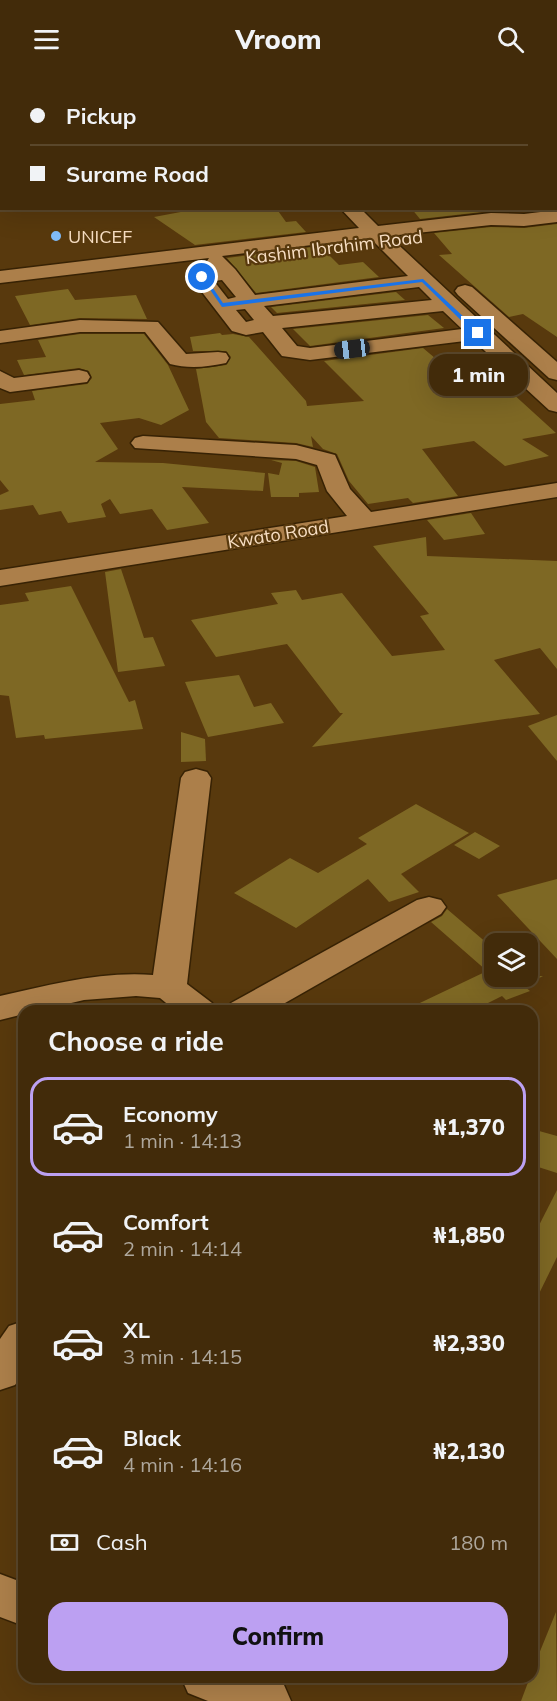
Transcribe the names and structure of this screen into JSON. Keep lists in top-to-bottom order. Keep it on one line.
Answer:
{"streets":{"street":["Kashim Ibrahim Road","Kwato Road"]},"places":["UNICEF"],"page":{"header":"Vroom","banner":["Pickup","Surame Road"],"bubble":"1 min","heading":"Choose a ride","list":[{"name":"Economy","note":"1 min · 14:13","value":"₦1,370"},{"name":"Comfort","note":"2 min · 14:14","value":"₦1,850"},{"name":"XL","note":"3 min · 14:15","value":"₦2,330"},{"name":"Black","note":"4 min · 14:16","value":"₦2,130"}],"pay":["Cash","180 m"],"buttons":"Confirm"}}
